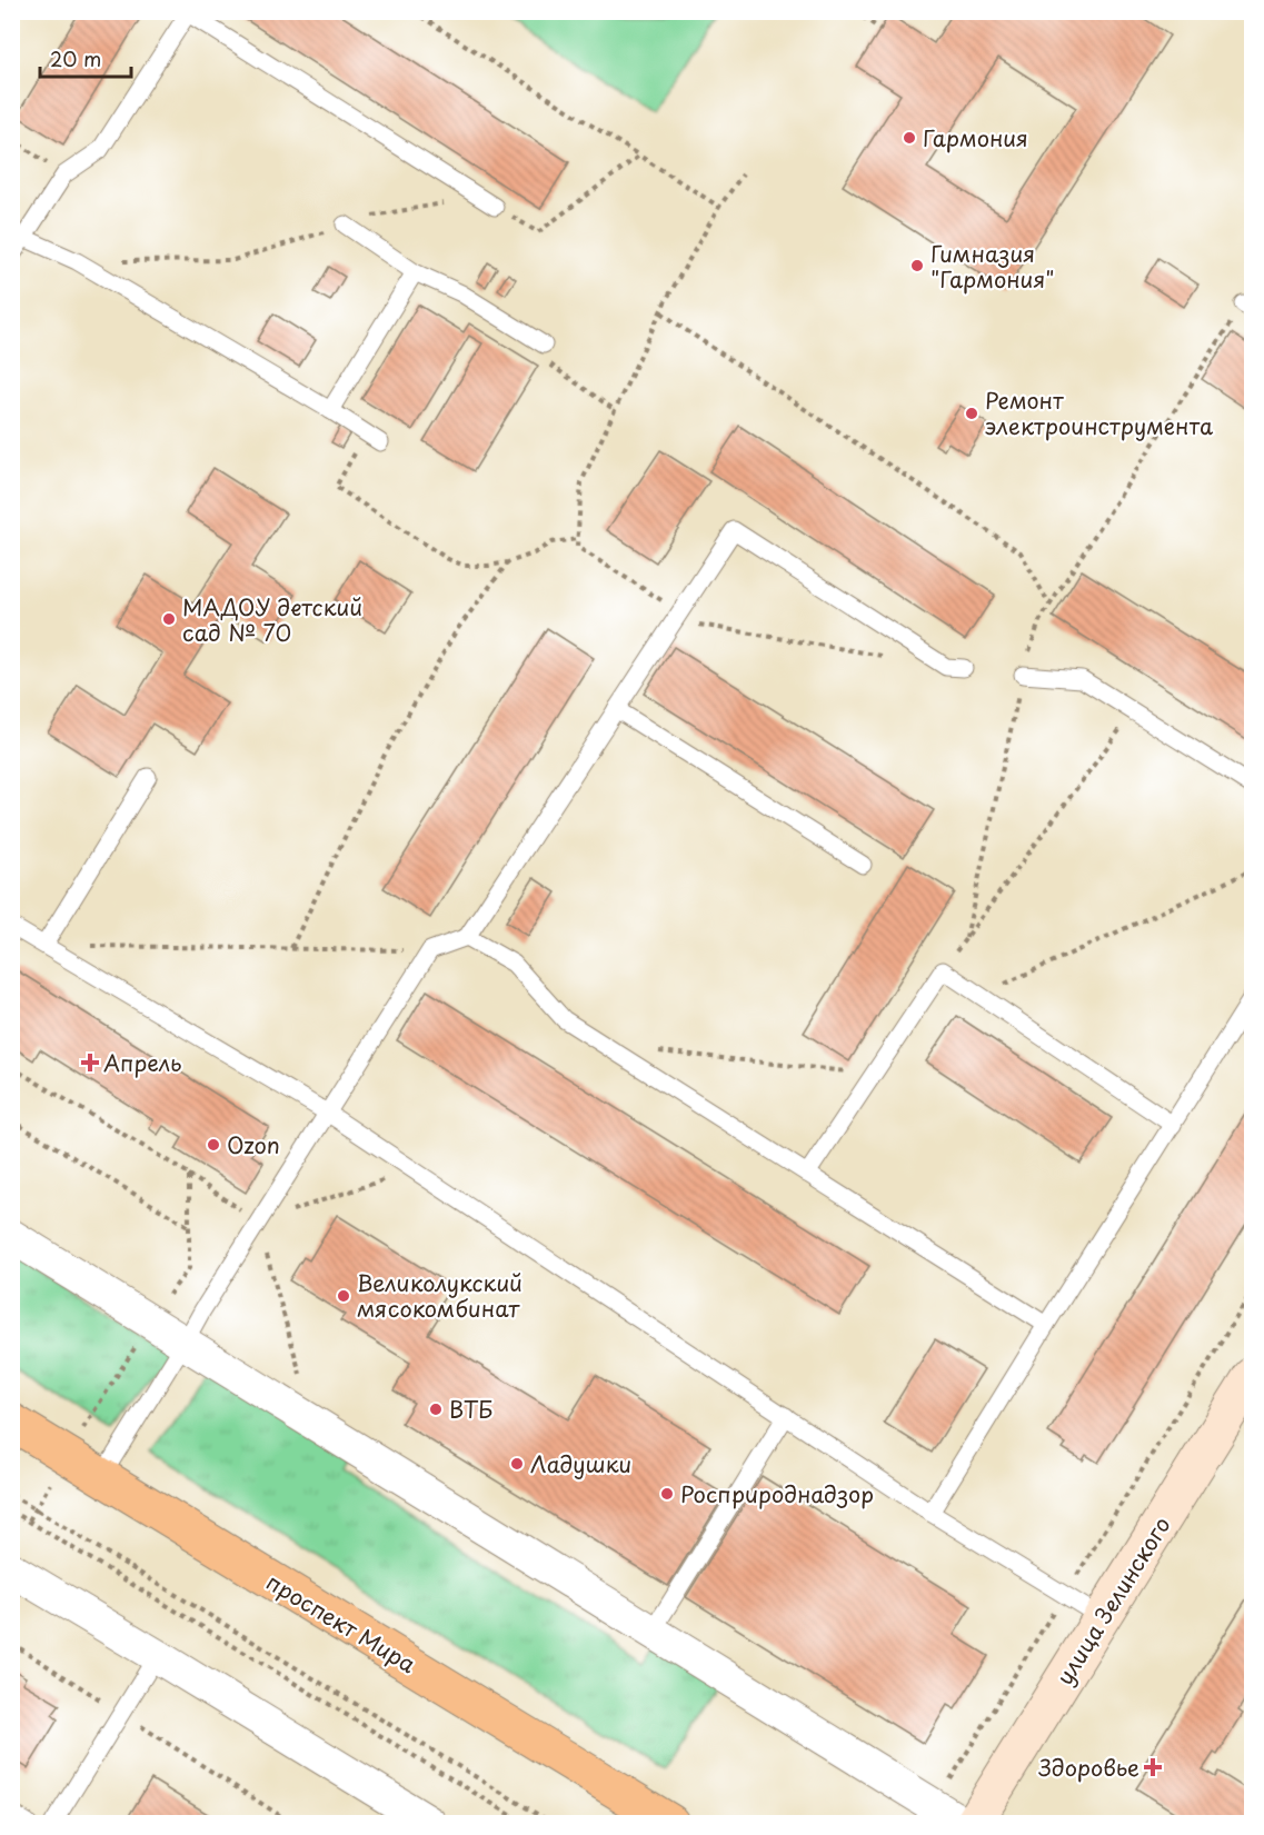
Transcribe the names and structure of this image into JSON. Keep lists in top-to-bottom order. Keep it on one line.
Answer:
{"streets":{"main road":["проспект Мира"],"street":["улица Зелинского"]},"places":{"other":["Гармония","Гимназия \"Гармония\"","Ремонт электроинструмента","МАДОУ детский сад № 70","Ozon","Великолукский мясокомбинат","ВТБ","Ладушки","Росприроднадзор"],"health":["Апрель","Здоровье"]},"scale_bar":"20 m"}
